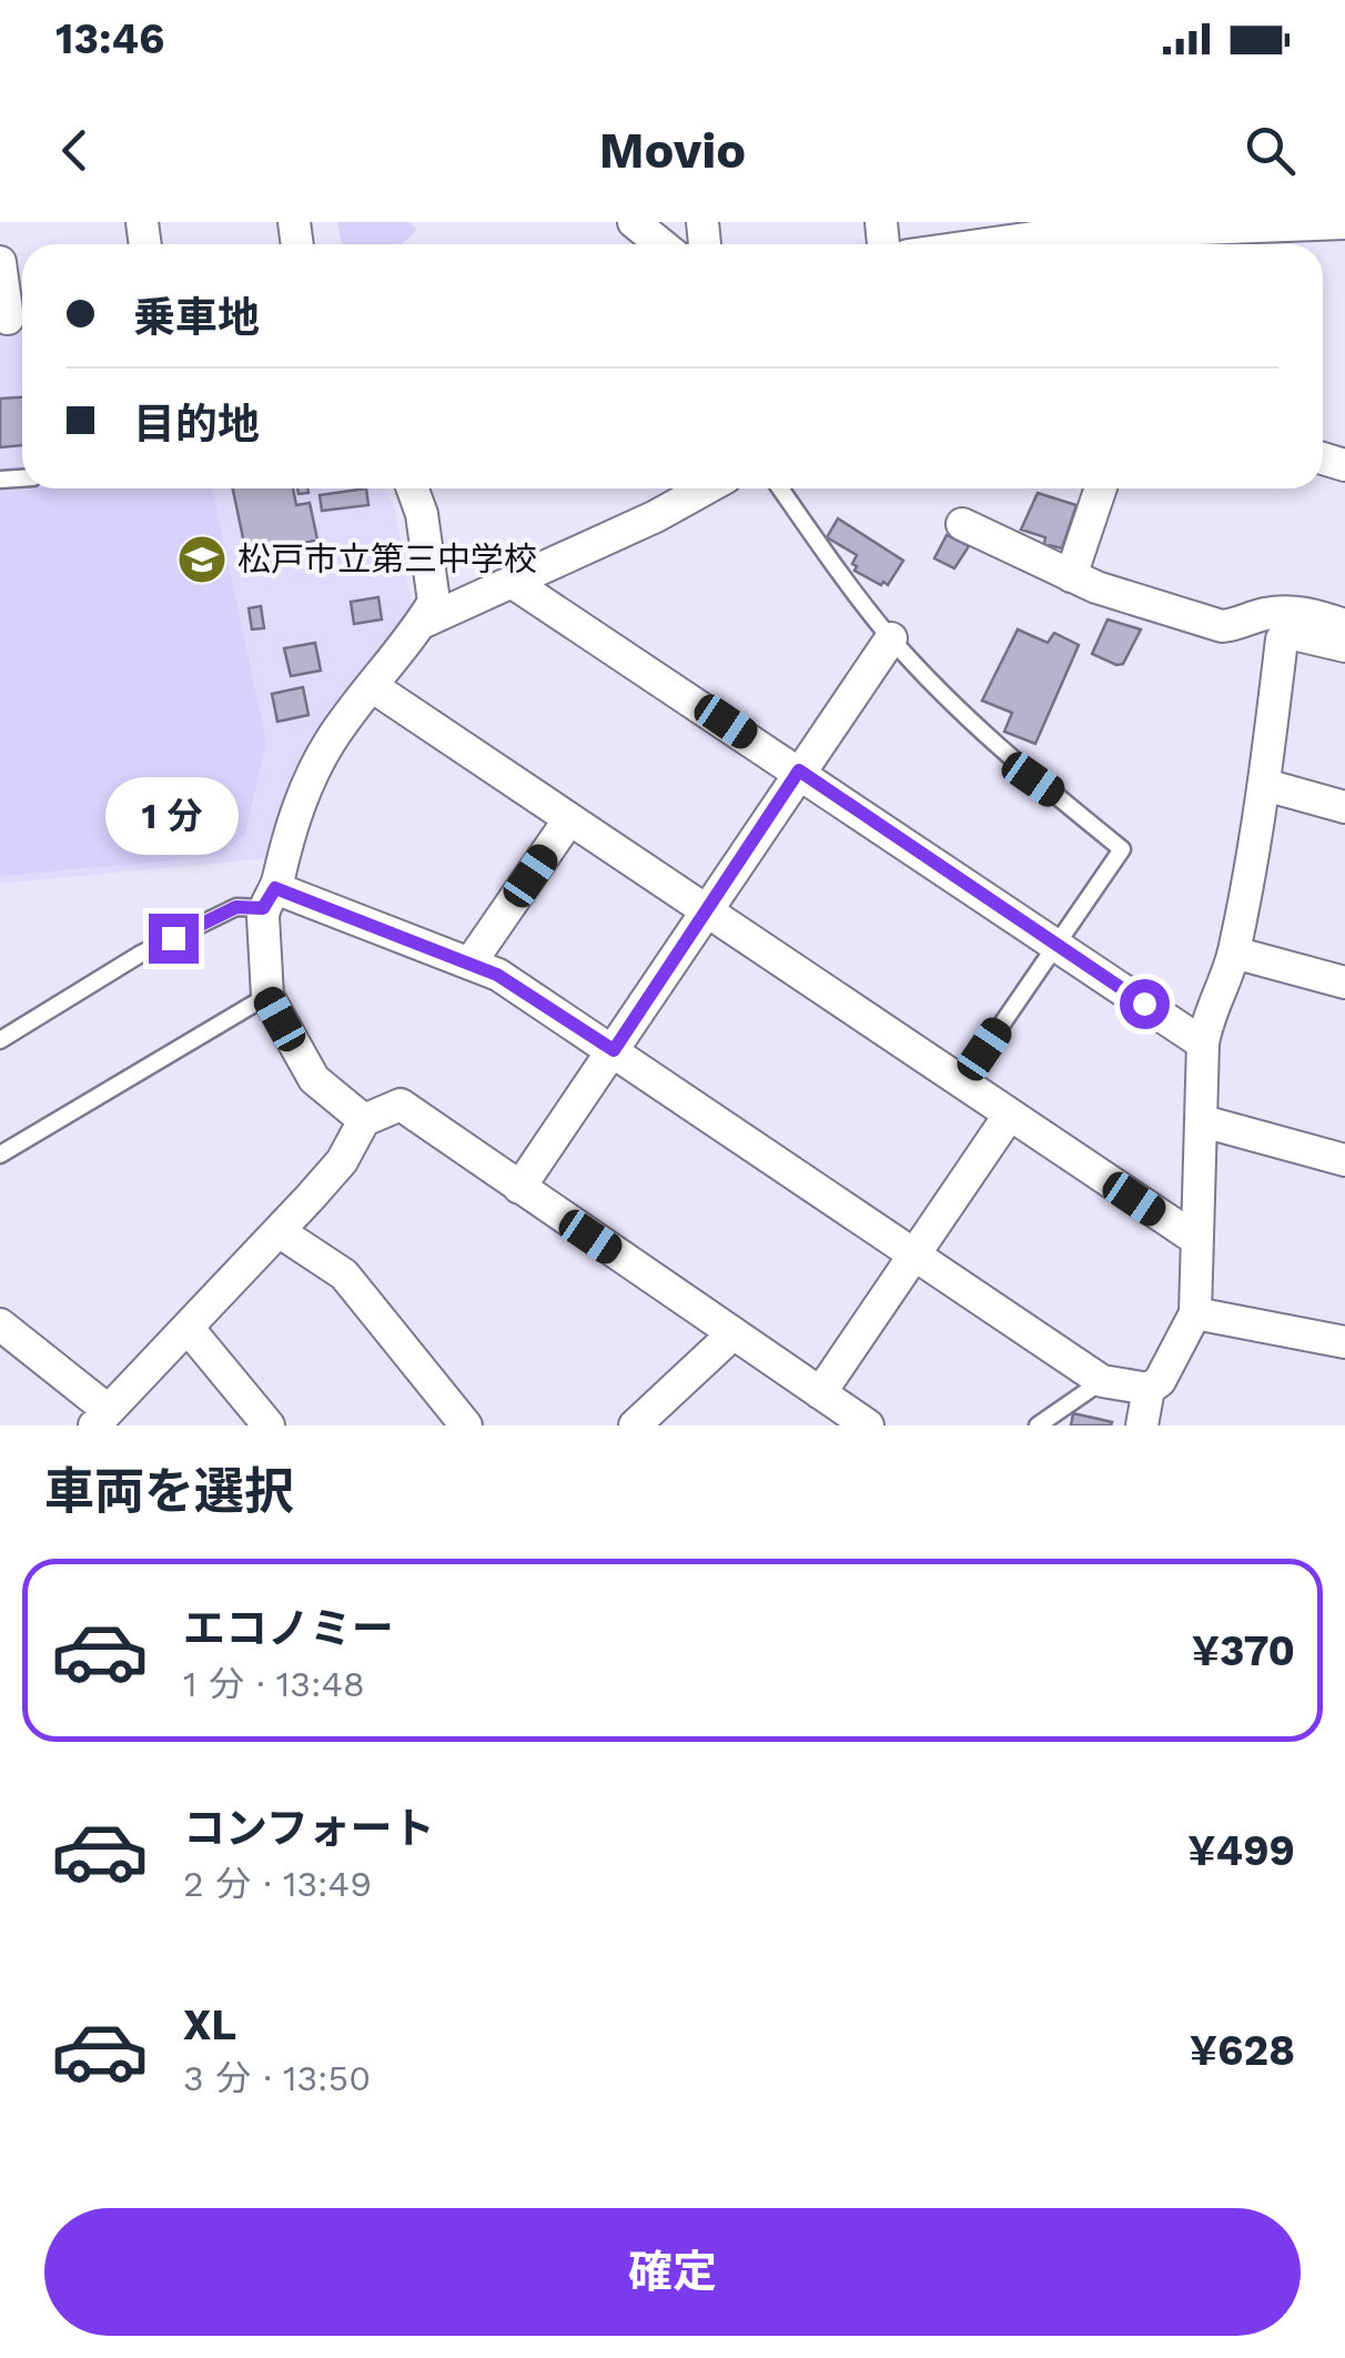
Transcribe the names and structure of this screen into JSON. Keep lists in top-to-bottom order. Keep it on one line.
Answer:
{"places":{"school or university":["松戸市立第三中学校"]},"page":{"status":"13:46","header":"Movio","banner":["乗車地","目的地"],"bubble":"1 分","heading":"車両を選択","list":[{"name":"エコノミー","note":"1 分 · 13:48","value":"¥370"},{"name":"コンフォート","note":"2 分 · 13:49","value":"¥499"},{"name":"XL","note":"3 分 · 13:50","value":"¥628"}],"buttons":"確定"}}
